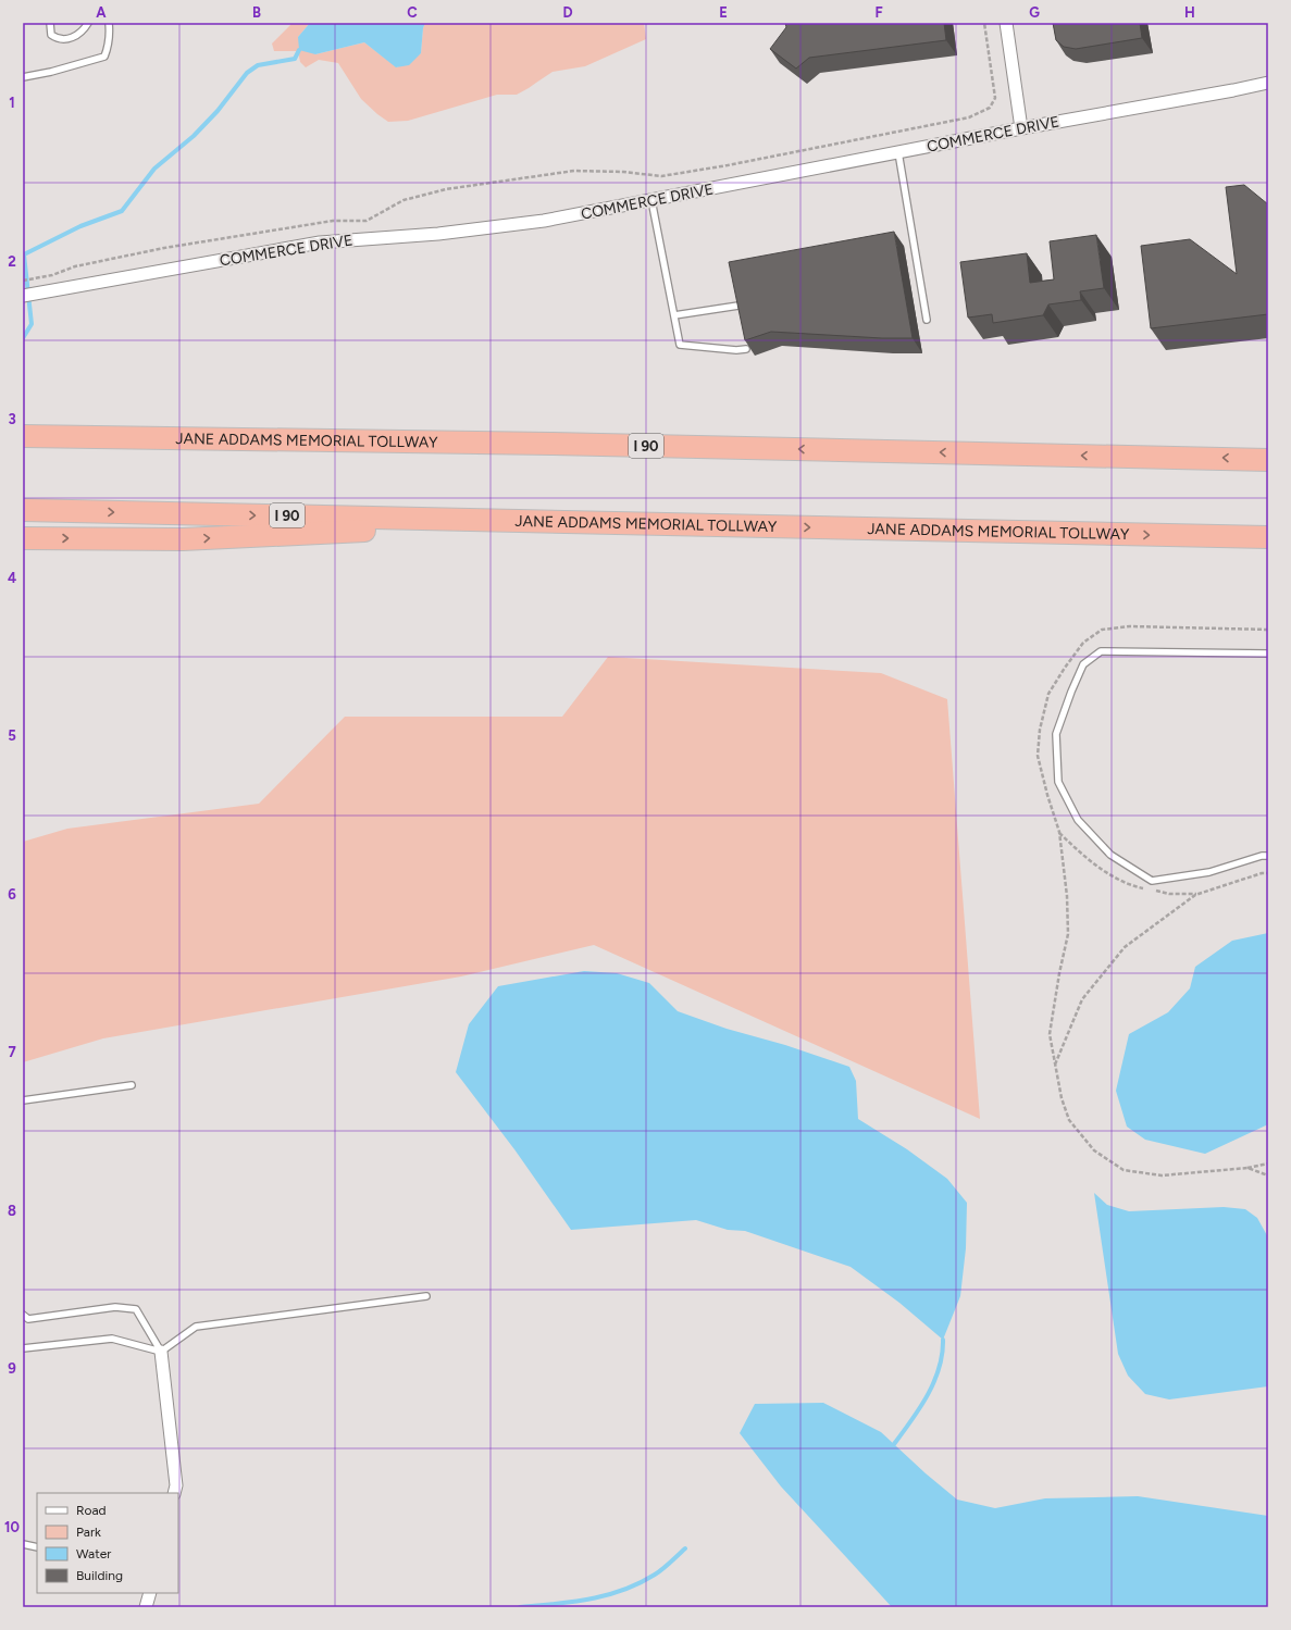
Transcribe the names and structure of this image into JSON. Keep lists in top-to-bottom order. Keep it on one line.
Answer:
{"streets":{"highway":["JANE ADDAMS MEMORIAL TOLLWAY","I 90"],"street":["COMMERCE DRIVE"]},"legend":["Road","Park","Water","Building"],"grid":{"columns":["A","B","C","D","E","F","G","H"],"rows":["1","2","3","4","5","6","7","8","9","10"]}}
